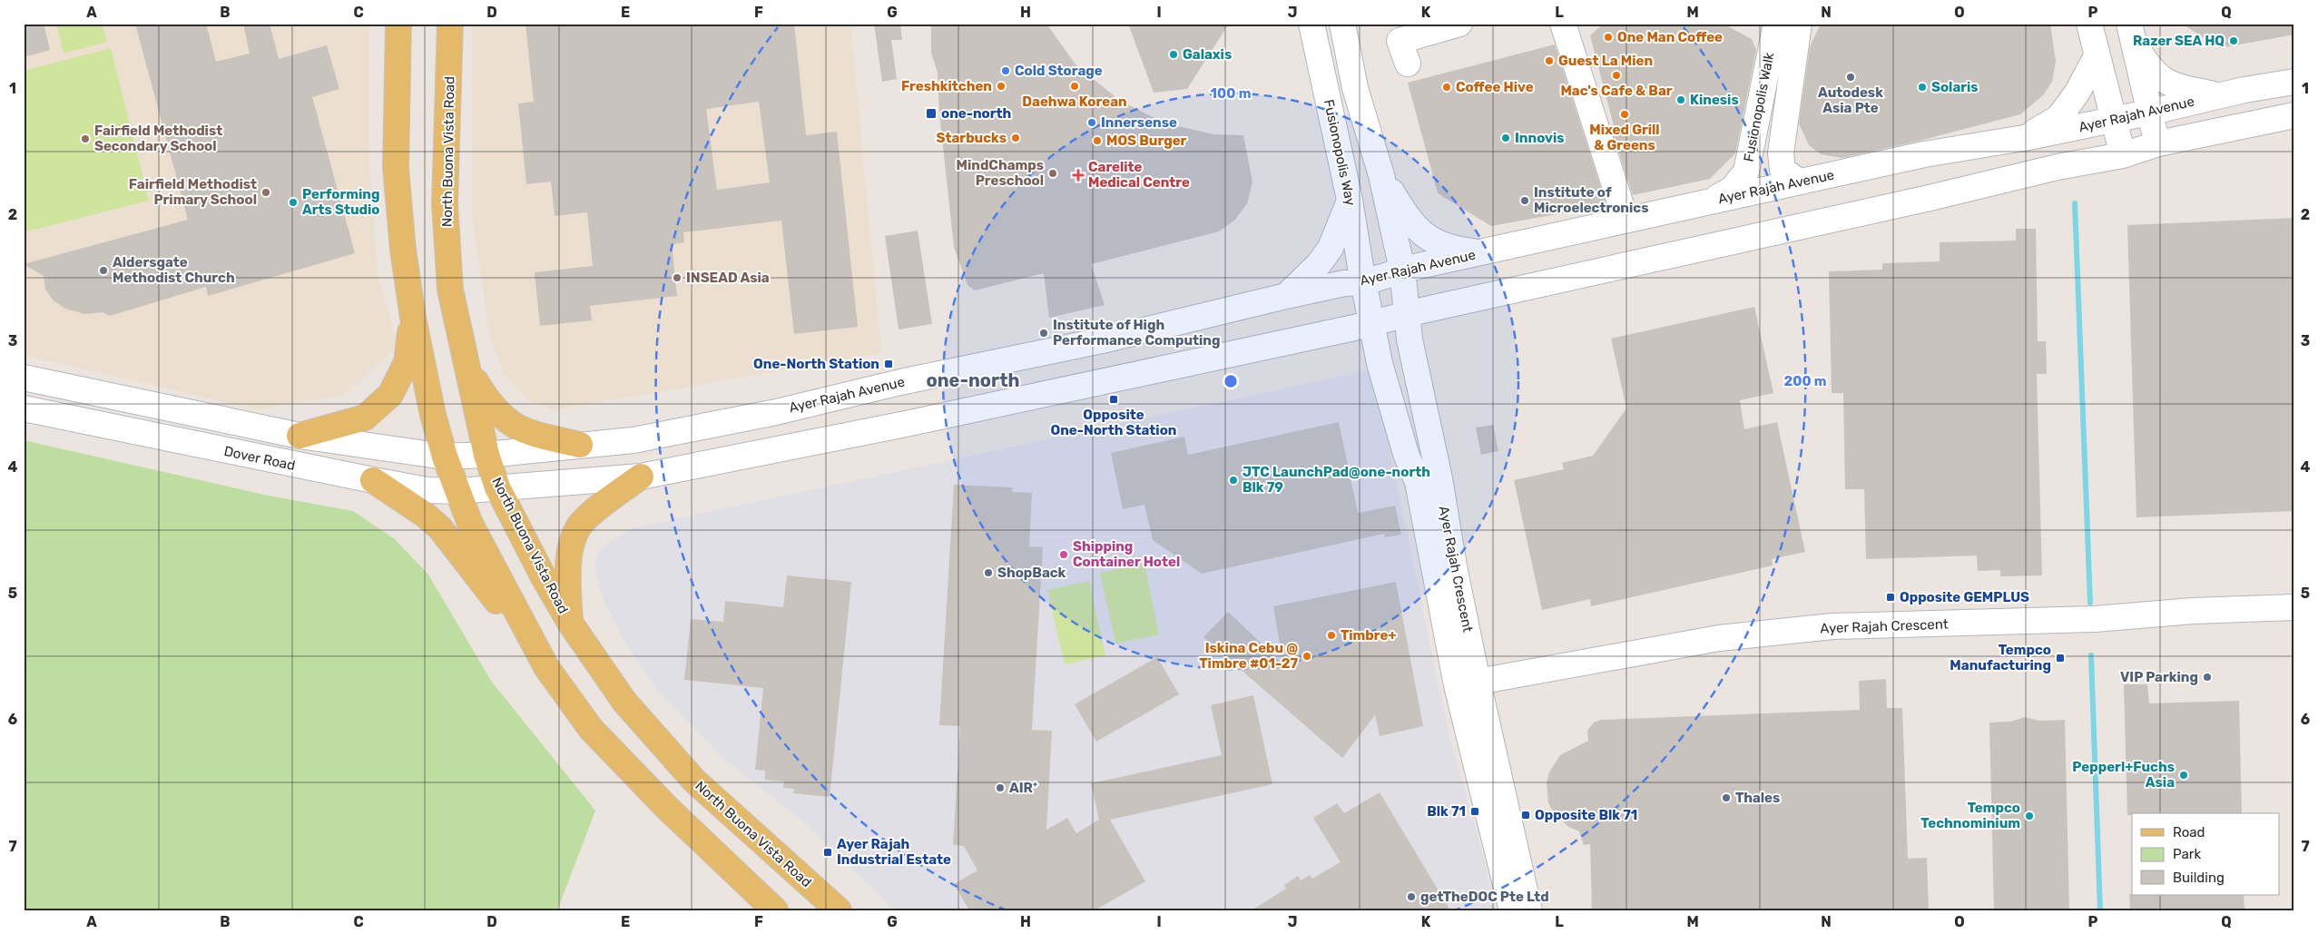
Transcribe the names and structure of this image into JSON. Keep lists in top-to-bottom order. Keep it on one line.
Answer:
{"streets":{"main road":["North Buona Vista Road"],"street":["Fusionopolis Walk","Ayer Rajah Avenue","Fusionopolis Way","Dover Road","Ayer Rajah Crescent"]},"crossings":[["Fusionopolis Walk","Ayer Rajah Avenue"],["Ayer Rajah Avenue","North Buona Vista Road"],["Ayer Rajah Avenue","Fusionopolis Way"],["Ayer Rajah Avenue","Ayer Rajah Crescent"],["North Buona Vista Road","Dover Road"],["Fusionopolis Way","Ayer Rajah Crescent"]],"districts":["one-north"],"places":{"other":["One Man Coffee","Razer SEA HQ","Galaxis","Guest La Mien","Cold Storage","Mac's Cafe & Bar","Autodesk Asia Pte","Freshkitchen","Daehwa Korean","Coffee Hive","Solaris","Kinesis","Mixed Grill & Greens","Innersense","Starbucks","Innovis","Fairfield Methodist Secondary School","MOS Burger","MindChamps Preschool","Fairfield Methodist Primary School","Institute of Microelectronics","Performing Arts Studio","Aldersgate Methodist Church","INSEAD Asia","Institute of High Performance Computing","JTC LaunchPad@one-north Blk 79","Shipping Container Hotel","ShopBack","Timbre+","Iskina Cebu @ Timbre #01-27","VIP Parking","Pepperl+Fuchs Asia","AIR⁺","Thales","Tempco Technominium","getTheDOC Pte Ltd"],"transit":["one-north","One-North Station","Opposite One-North Station","Opposite GEMPLUS","Tempco Manufacturing","Blk 71","Opposite Blk 71","Ayer Rajah Industrial Estate"],"health":["Carelite Medical Centre"]},"legend":["Road","Park","Building"],"grid":{"columns":["A","B","C","D","E","F","G","H","I","J","K","L","M","N","O","P","Q"],"rows":["1","2","3","4","5","6","7"]},"rings":["100 m","200 m"]}
